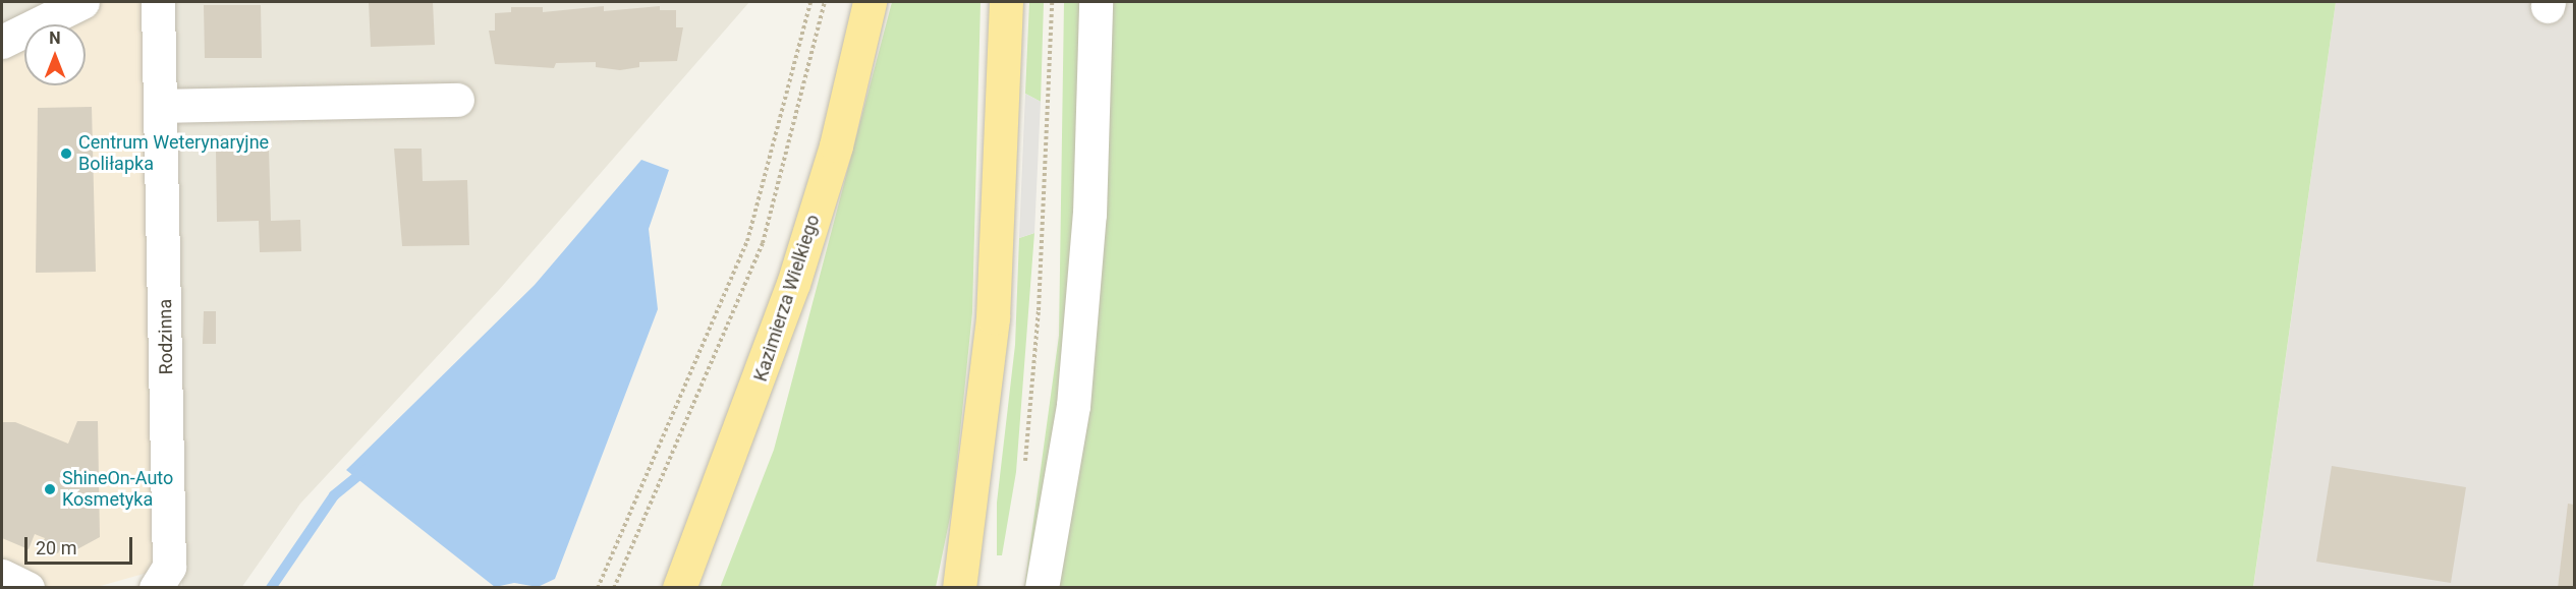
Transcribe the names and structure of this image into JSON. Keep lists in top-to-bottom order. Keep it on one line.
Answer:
{"streets":{"main road":["Kazimierza Wielkiego"],"street":["Rodzinna"]},"places":["Centrum Weterynaryjne Boliłapka","ShineOn-Auto Kosmetyka"],"scale_bar":"20 m","north":"top"}
